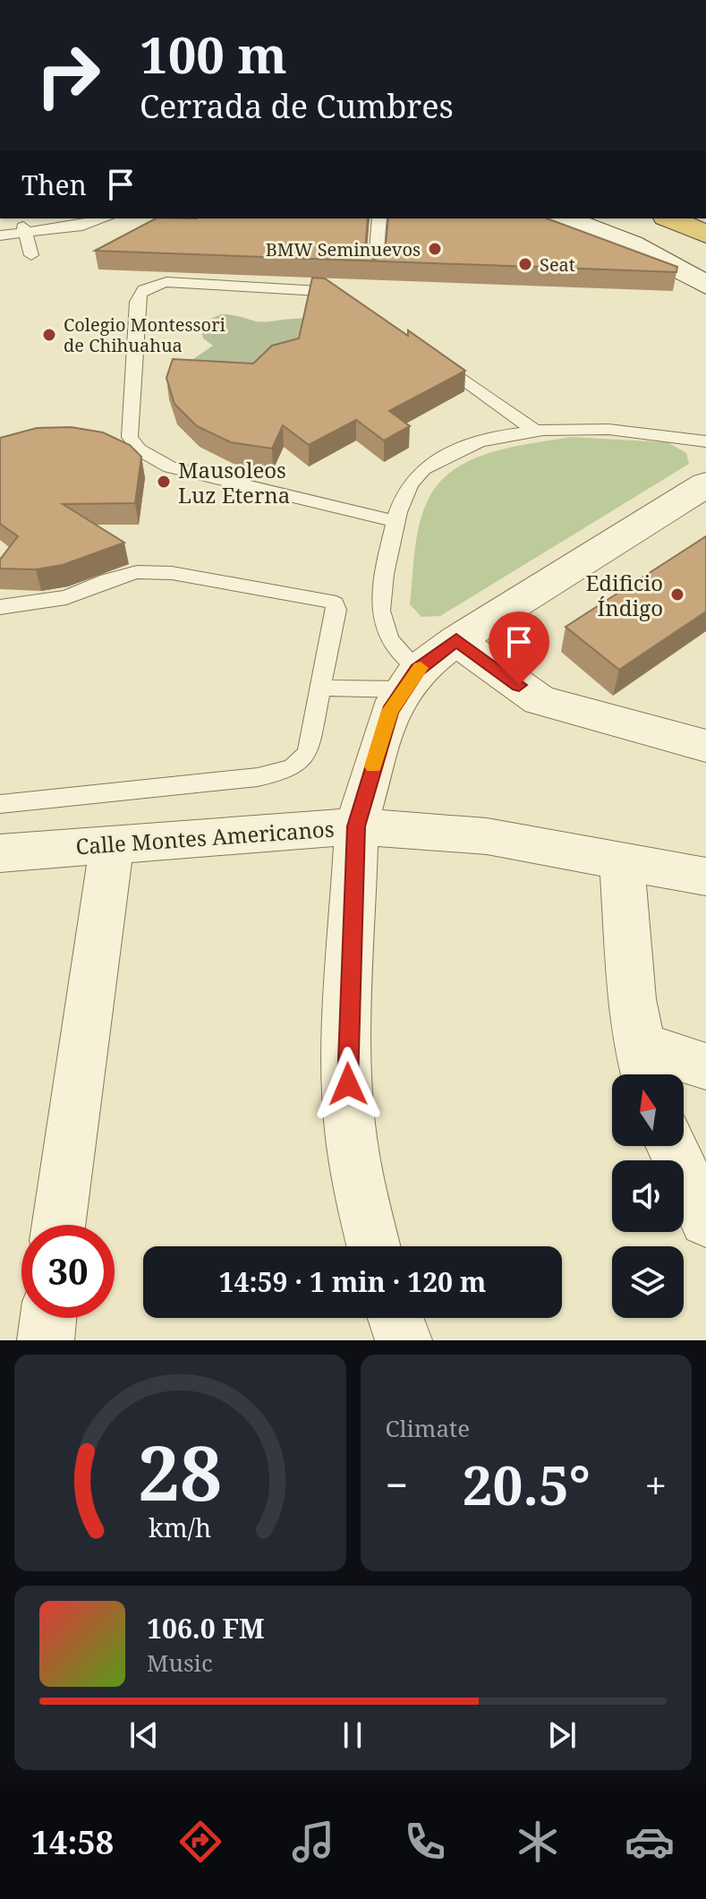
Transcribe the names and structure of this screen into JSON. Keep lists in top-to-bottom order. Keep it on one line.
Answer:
{"streets":{"street":["Calle Montes Americanos"]},"places":["BMW Seminuevos","Seat","Colegio Montessori de Chihuahua","Mausoleos Luz Eterna","Edificio Índigo"],"north":"top","page":{"turn":["100 m","Cerrada de Cumbres"],"then":"Then","limit":"30","trip":"14:59 · 1 min · 120 m","tile":"Climate","heat":["−","20.5°","+"],"song":["106.0 FM","Music"],"tabs":"14:58","gauge":["28","km/h"]}}
